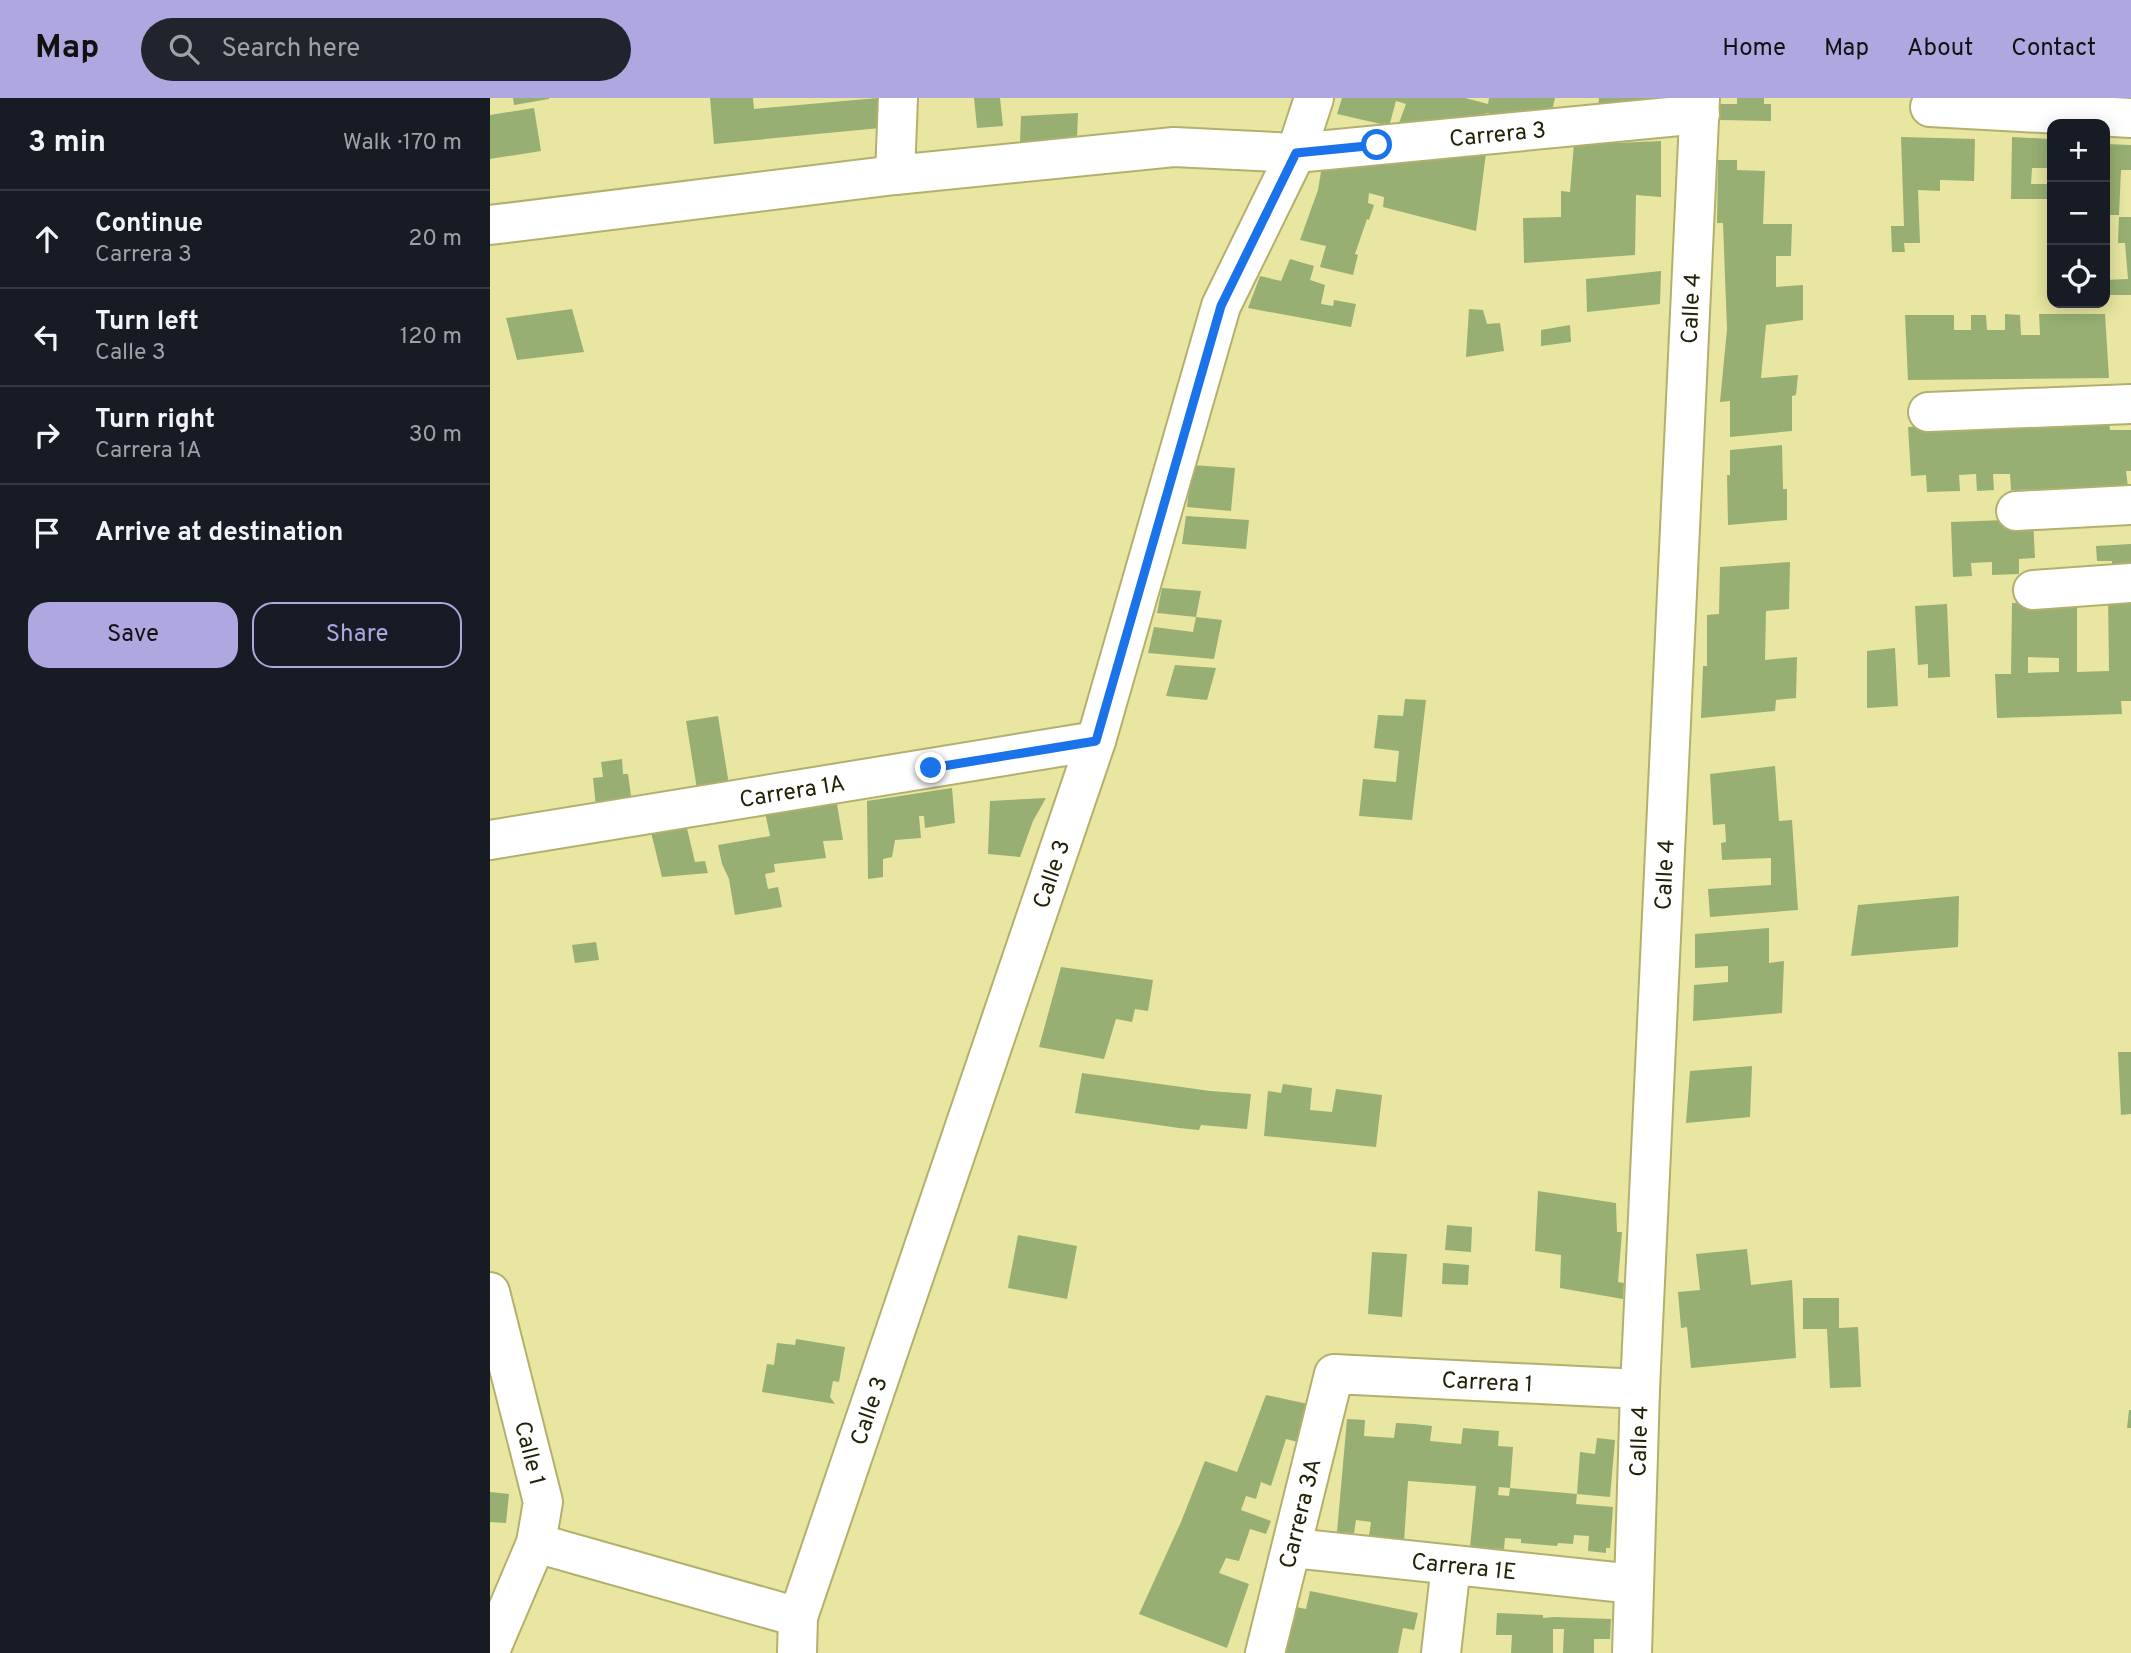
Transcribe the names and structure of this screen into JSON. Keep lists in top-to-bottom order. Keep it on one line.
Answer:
{"streets":{"street":["Carrera 3","Calle 4","Carrera 1A","Calle 3","Carrera 1","Calle 1","Carrera 3A","Carrera 1E"]},"crossings":[["Carrera 3","Calle 4"],["Carrera 3","Calle 3"],["Calle 4","Carrera 1"],["Calle 4","Carrera 1E"],["Carrera 1A","Calle 3"],["Carrera 1","Carrera 3A"],["Carrera 3A","Carrera 1E"]],"page":{"header":"Map","search":"Search here","nav":["Home","Map","About","Contact"],"heading":["3 min","Walk · 170 m"],"map_buttons":["+","−"],"list":[["Continue","Carrera 3","20 m"],["Turn left","Calle 3","120 m"],["Turn right","Carrera 1A","30 m"],"Arrive at destination"],"buttons":["Save","Share"]}}
